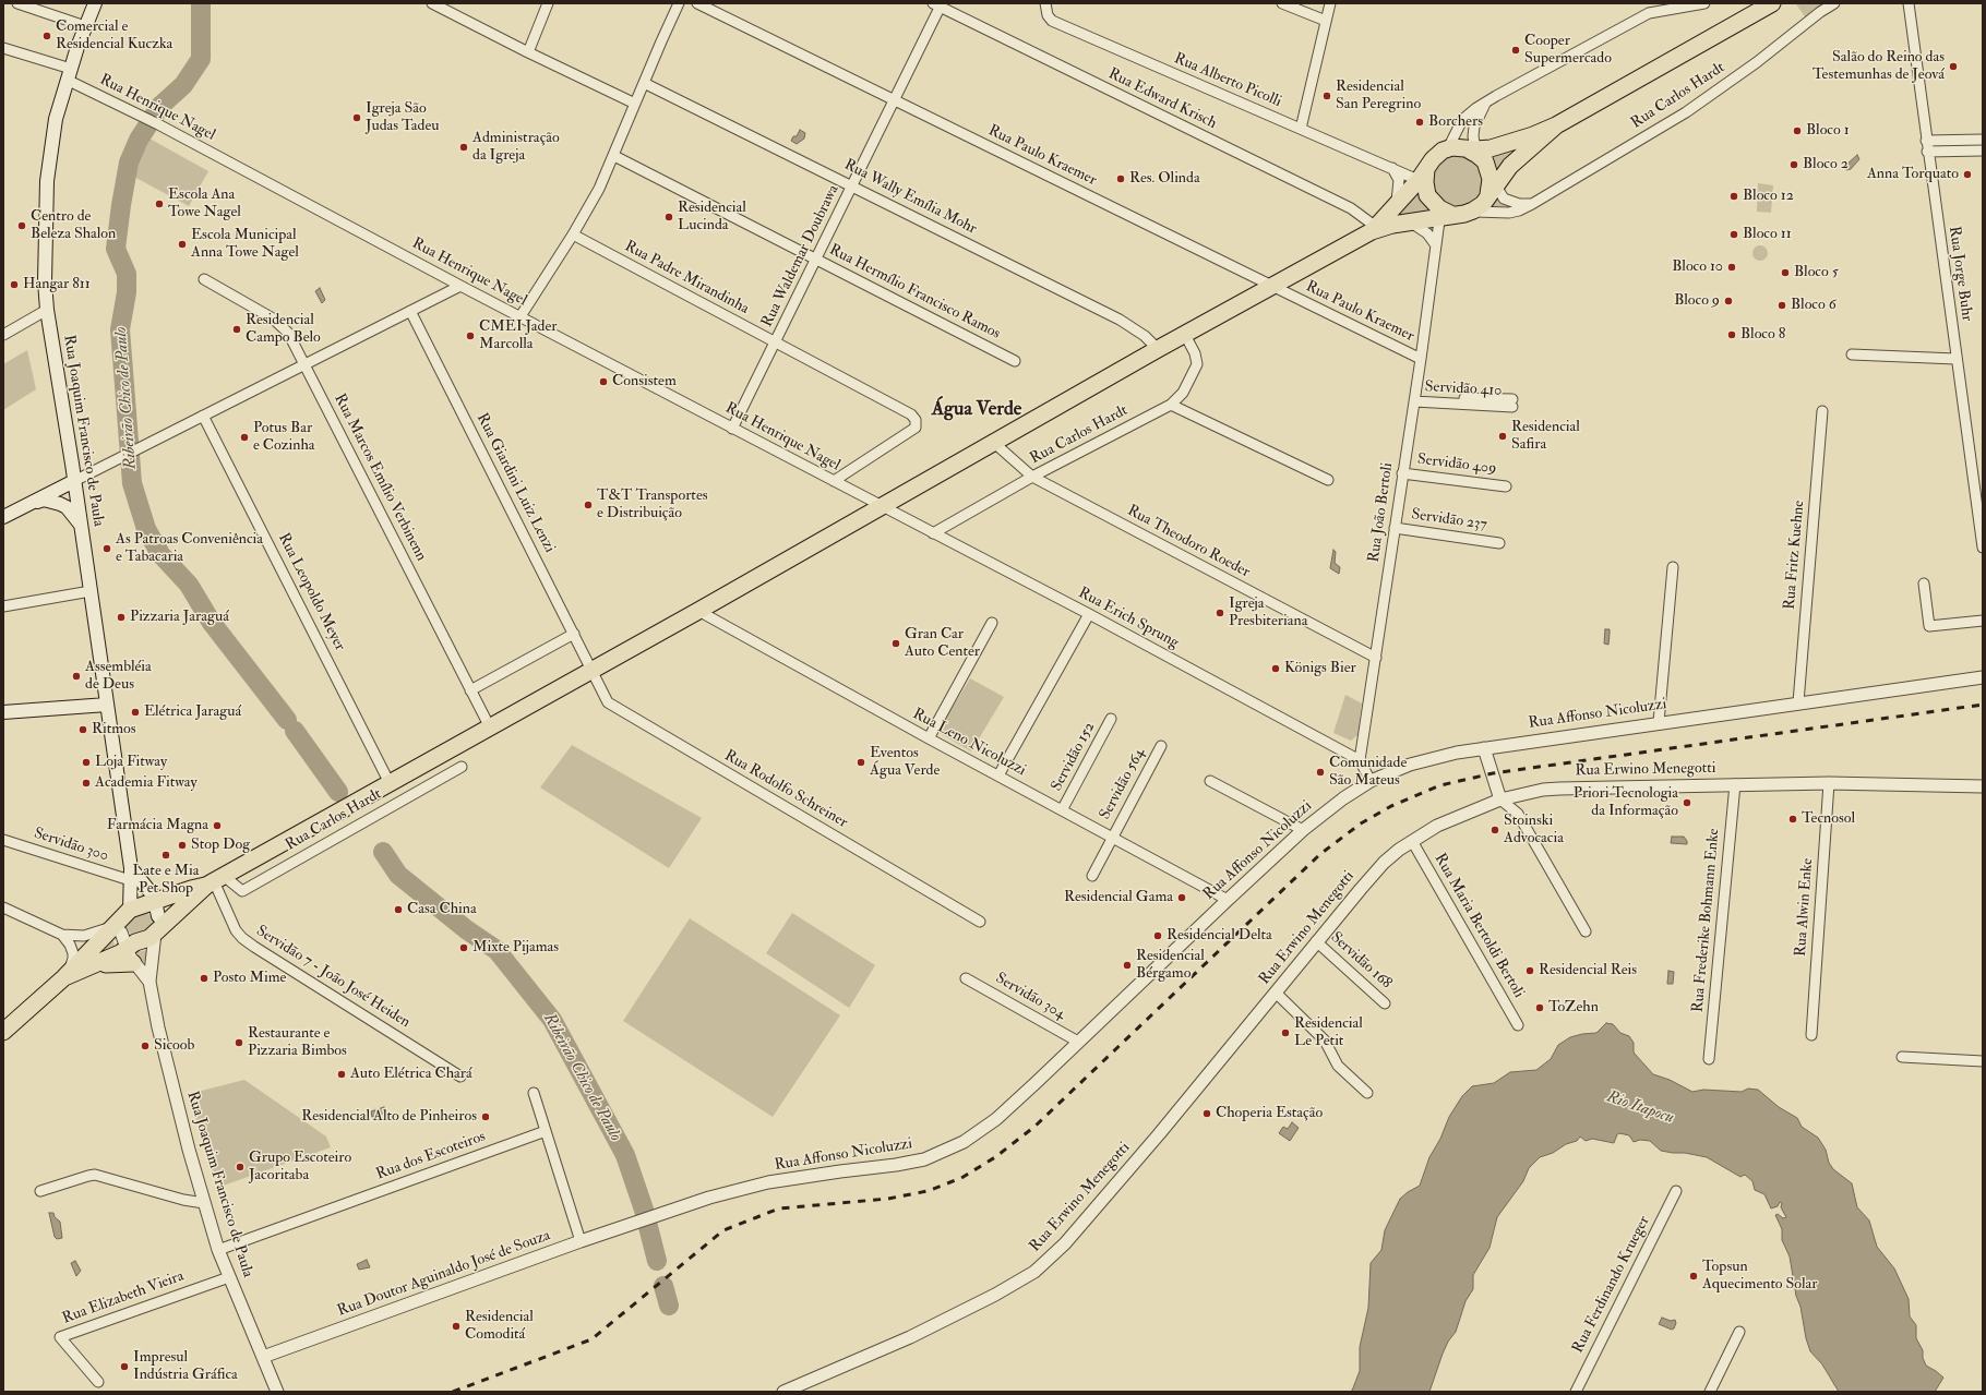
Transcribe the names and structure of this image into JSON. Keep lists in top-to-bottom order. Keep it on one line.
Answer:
{"streets":{"main road":["Rua Joaquim Francisco de Paula"],"street":["Rua Alberto Picolli","Rua Carlos Hardt","Rua Edward Krisch","Rua Henrique Nagel","Rua Paulo Kraemer","Rua Wally Emília Mohr","Rua Waldemar Doubrawa","Rua Jorge Buhr","Rua Padre Mirandinha","Rua Hermílio Francisco Ramos","Servidão 409","Rua Marcos Emílio Verbinenn","Rua Giardini Luiz Lenzi","Rua João Bertoli","Servidão 237","Rua Theodoro Roeder","Rua Fritz Kuehne","Rua Leopoldo Meyer","Rua Erich Sprung","Rua Affonso Nicoluzzi","Rua Leno Nicoluzzi","Servidão 152","Rua Erwino Menegotti","Servidão 564","Rua Rodolfo Schreiner","Servidão 300","Rua Alwin Enke","Rua Frederike Bohmann Enke","Rua Maria Bertoldi Bertoli","Servidão 168","Servidão 7 - João José Heiden","Servidão 304","Rua dos Escoteiros","Rua Doutor Aguinaldo José de Souza","Rua Ferdinando Krueger","Rua Elizabeth Vieira"]},"crossings":[["Rua Alberto Picolli","Rua Carlos Hardt"],["Rua Alberto Picolli","Rua João Bertoli"],["Rua Carlos Hardt","Rua João Bertoli"],["Rua Carlos Hardt","Rua Theodoro Roeder"],["Rua Carlos Hardt","Rua Erich Sprung"],["Rua Carlos Hardt","Servidão 7 - João José Heiden"],["Rua Edward Krisch","Rua Waldemar Doubrawa"],["Rua Henrique Nagel","Rua Waldemar Doubrawa"],["Rua Henrique Nagel","Rua Padre Mirandinha"],["Rua Henrique Nagel","Rua Joaquim Francisco de Paula"],["Rua Henrique Nagel","Rua Erich Sprung"],["Rua Paulo Kraemer","Rua Waldemar Doubrawa"],["Rua Paulo Kraemer","Rua João Bertoli"],["Rua Wally Emília Mohr","Rua Waldemar Doubrawa"],["Rua Waldemar Doubrawa","Rua Padre Mirandinha"],["Rua Waldemar Doubrawa","Rua Hermílio Francisco Ramos"],["Rua Joaquim Francisco de Paula","Servidão 300"],["Rua Joaquim Francisco de Paula","Rua dos Escoteiros"],["Rua Joaquim Francisco de Paula","Rua Doutor Aguinaldo José de Souza"],["Rua Joaquim Francisco de Paula","Rua Elizabeth Vieira"],["Servidão 409","Rua João Bertoli"],["Rua Giardini Luiz Lenzi","Rua Rodolfo Schreiner"],["Rua João Bertoli","Servidão 237"],["Rua João Bertoli","Rua Theodoro Roeder"],["Rua João Bertoli","Rua Erich Sprung"],["Rua Fritz Kuehne","Rua Affonso Nicoluzzi"],["Rua Affonso Nicoluzzi","Rua Leno Nicoluzzi"],["Rua Affonso Nicoluzzi","Servidão 304"],["Rua Affonso Nicoluzzi","Rua Doutor Aguinaldo José de Souza"],["Rua Leno Nicoluzzi","Servidão 152"],["Rua Leno Nicoluzzi","Servidão 564"],["Rua Erwino Menegotti","Rua Alwin Enke"],["Rua Erwino Menegotti","Rua Frederike Bohmann Enke"],["Rua Erwino Menegotti","Rua Maria Bertoldi Bertoli"],["Rua Erwino Menegotti","Servidão 168"]],"districts":["Água Verde"],"water":["Ribeirão Chico de Paulo","Rio Itapocu"],"places":["Comercial e Residencial Kuczka","Cooper Supermercado","Salão do Reino das Testemunhas de Jeová","Residencial San Peregrino","Igreja São Judas Tadeu","Borchers","Bloco 1","Administração da Igreja","Bloco 2","Anna Torquato","Res. Olinda","Bloco 12","Escola Ana Towe Nagel","Residencial Lucinda","Centro de Beleza Shalon","Bloco 11","Escola Municipal Anna Towe Nagel","Bloco 10","Bloco 5","Hangar 811","Bloco 9","Bloco 6","Residencial Campo Belo","Bloco 8","CMEI Jader Marcolla","Consistem","Residencial Safira","Potus Bar e Cozinha","T&T Transportes e Distribuição","As Patroas Conveniência e Tabacaria","Igreja Presbiteriana","Pizzaria Jaraguá","Gran Car Auto Center","Königs Bier","Assembléia de Deus","Elétrica Jaraguá","Ritmos","Loja Fitway","Eventos Água Verde","Comunidade São Mateus","Academia Fitway","Priori Tecnologia da Informação","Tecnosol","Farmácia Magna","Stoinski Advocacia","Stop Dog","Late e Mia Pet Shop","Residencial Gama","Casa China","Residencial Delta","Mixte Pijamas","Residencial Bérgamo","Residencial Reis","Posto Mime","ToZehn","Residencial Le Petit","Restaurante e Pizzaria Bimbos","Sicoob","Auto Elétrica Chará","Choperia Estação","Residencial Alto de Pinheiros","Grupo Escoteiro Jacoritaba","Topsun Aquecimento Solar","Residencial Comoditá","Impresul Indústria Gráfica"]}
